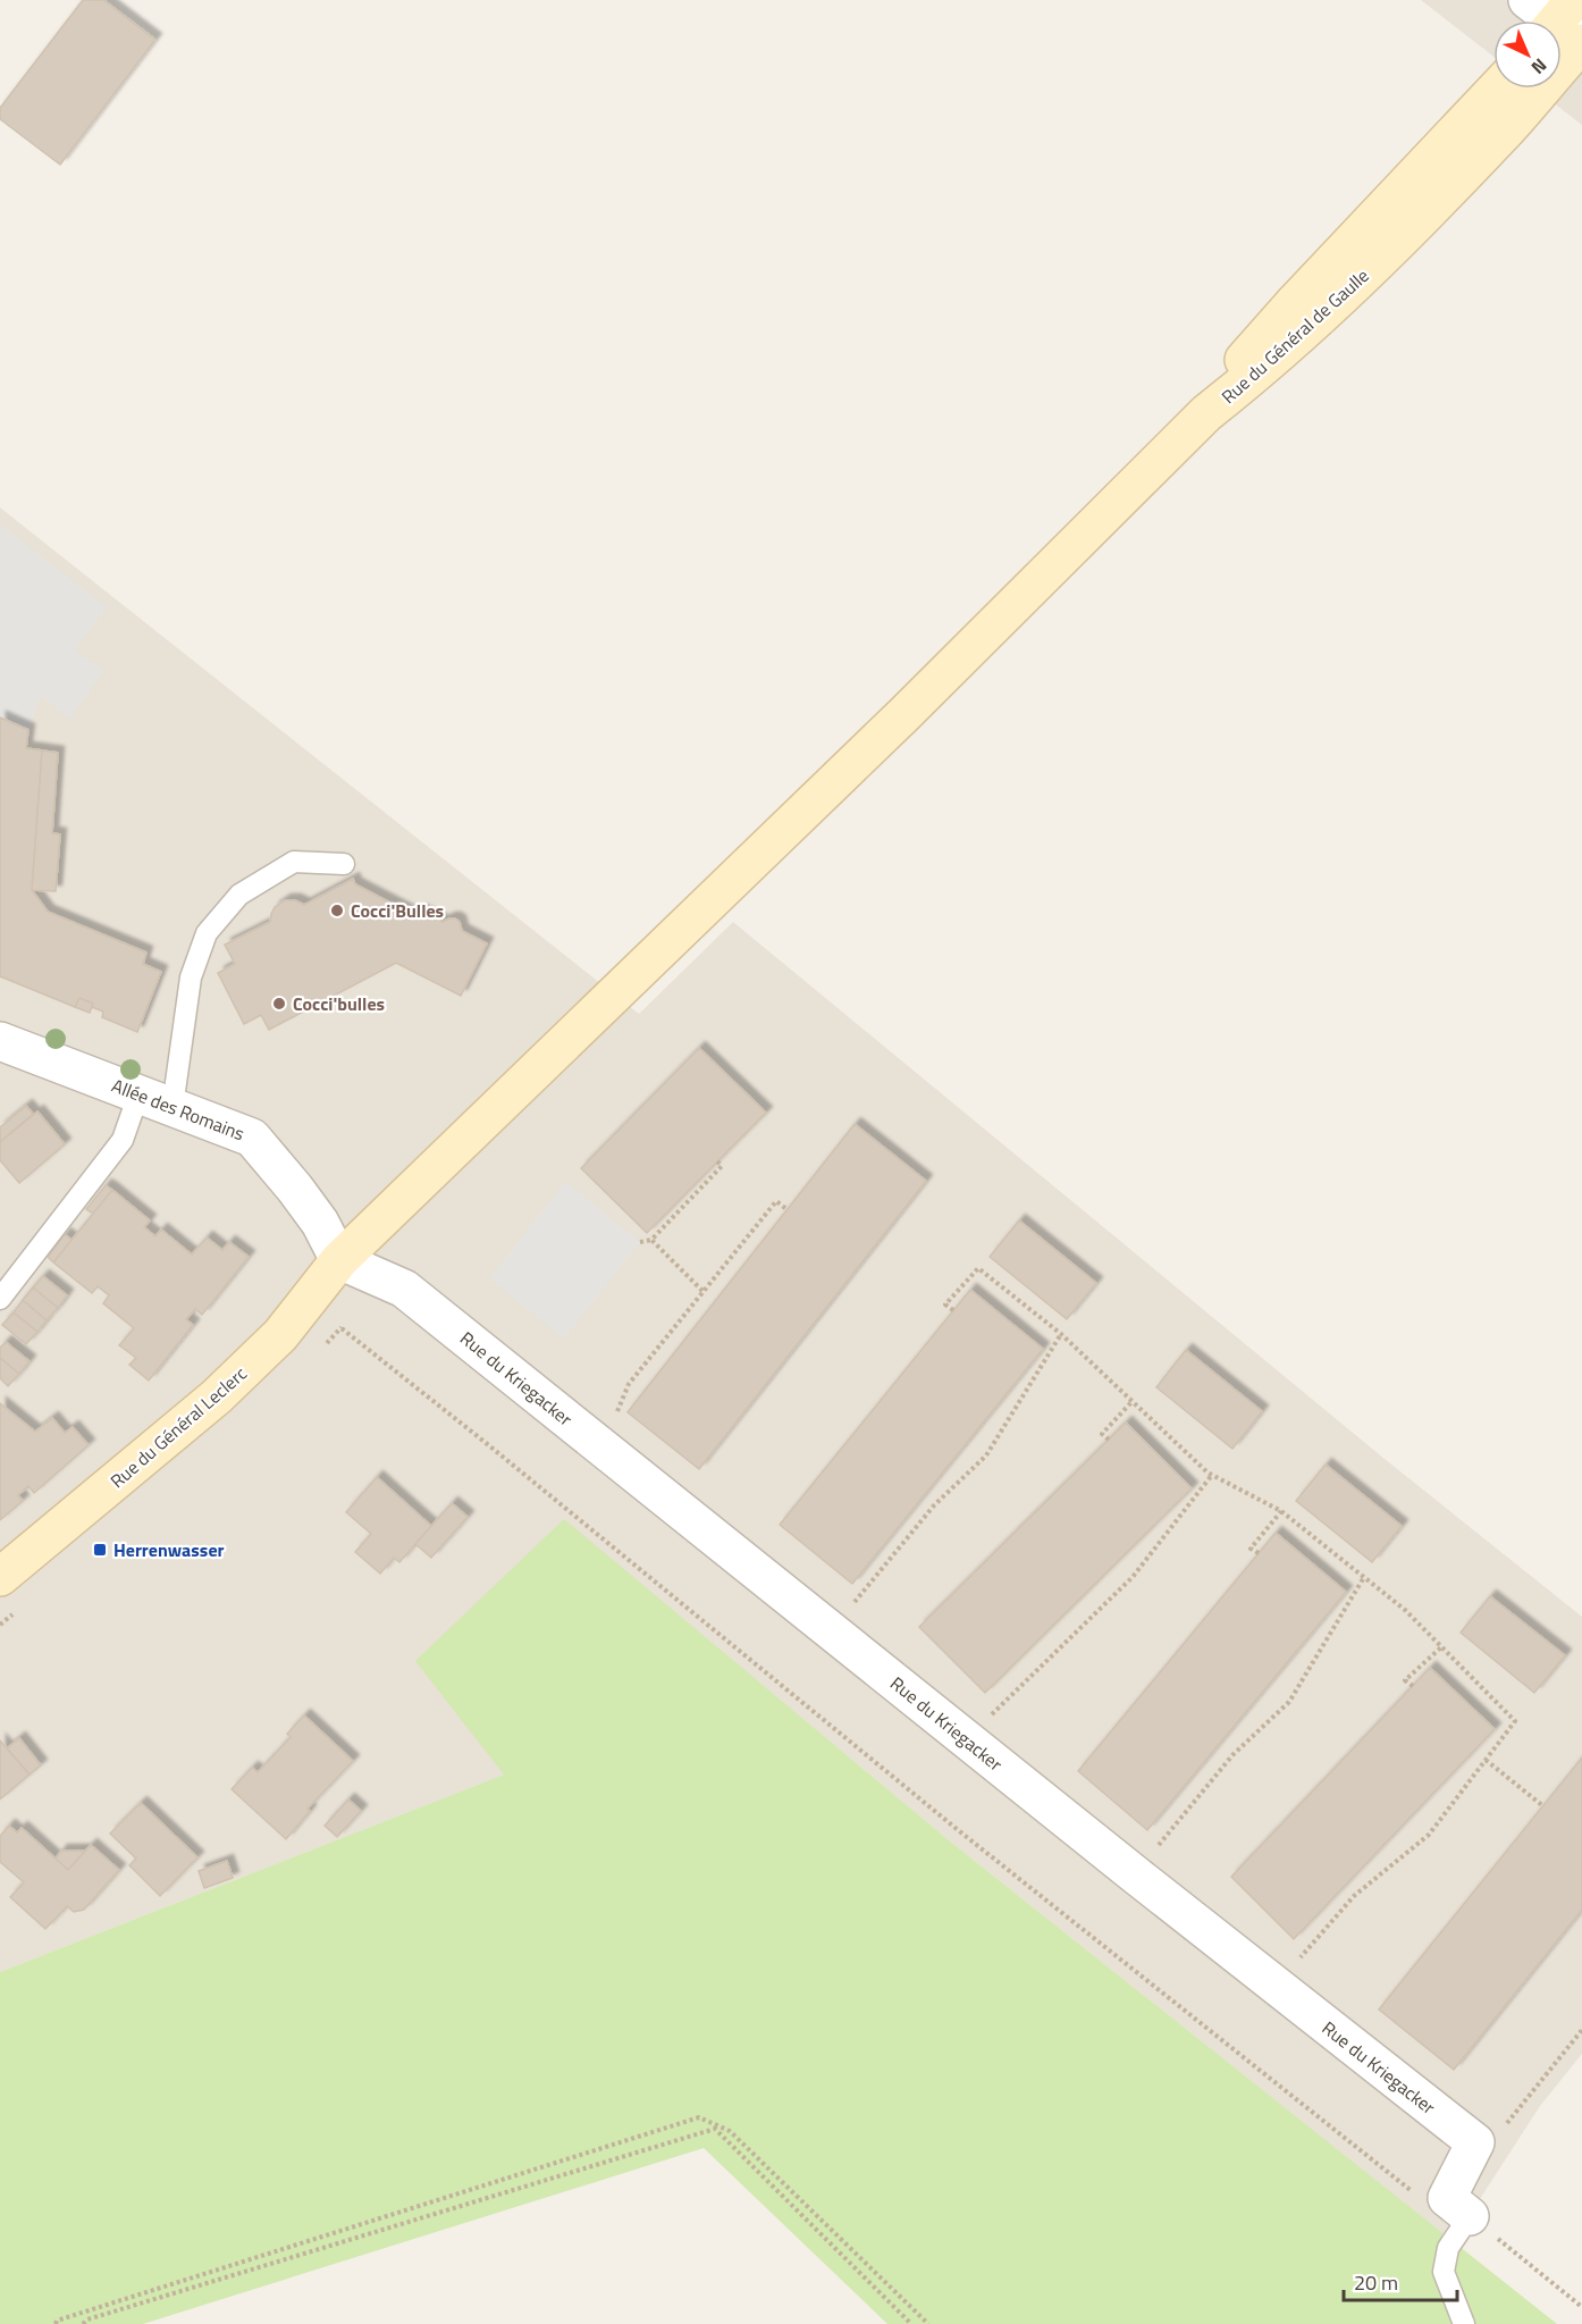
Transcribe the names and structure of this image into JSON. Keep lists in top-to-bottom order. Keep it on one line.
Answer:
{"streets":{"street":["Rue du Général de Gaulle","Allée des Romains","Rue du Kriegacker","Rue du Général Leclerc"]},"crossings":[["Rue du Général de Gaulle","Rue du Général Leclerc"],["Allée des Romains","Rue du Kriegacker"],["Allée des Romains","Rue du Général Leclerc"],["Rue du Kriegacker","Rue du Général Leclerc"]],"places":{"other":["Cocci'Bulles","Cocci'bulles"],"transit":["Herrenwasser"]},"scale_bar":"20 m","north":"bottom right"}
